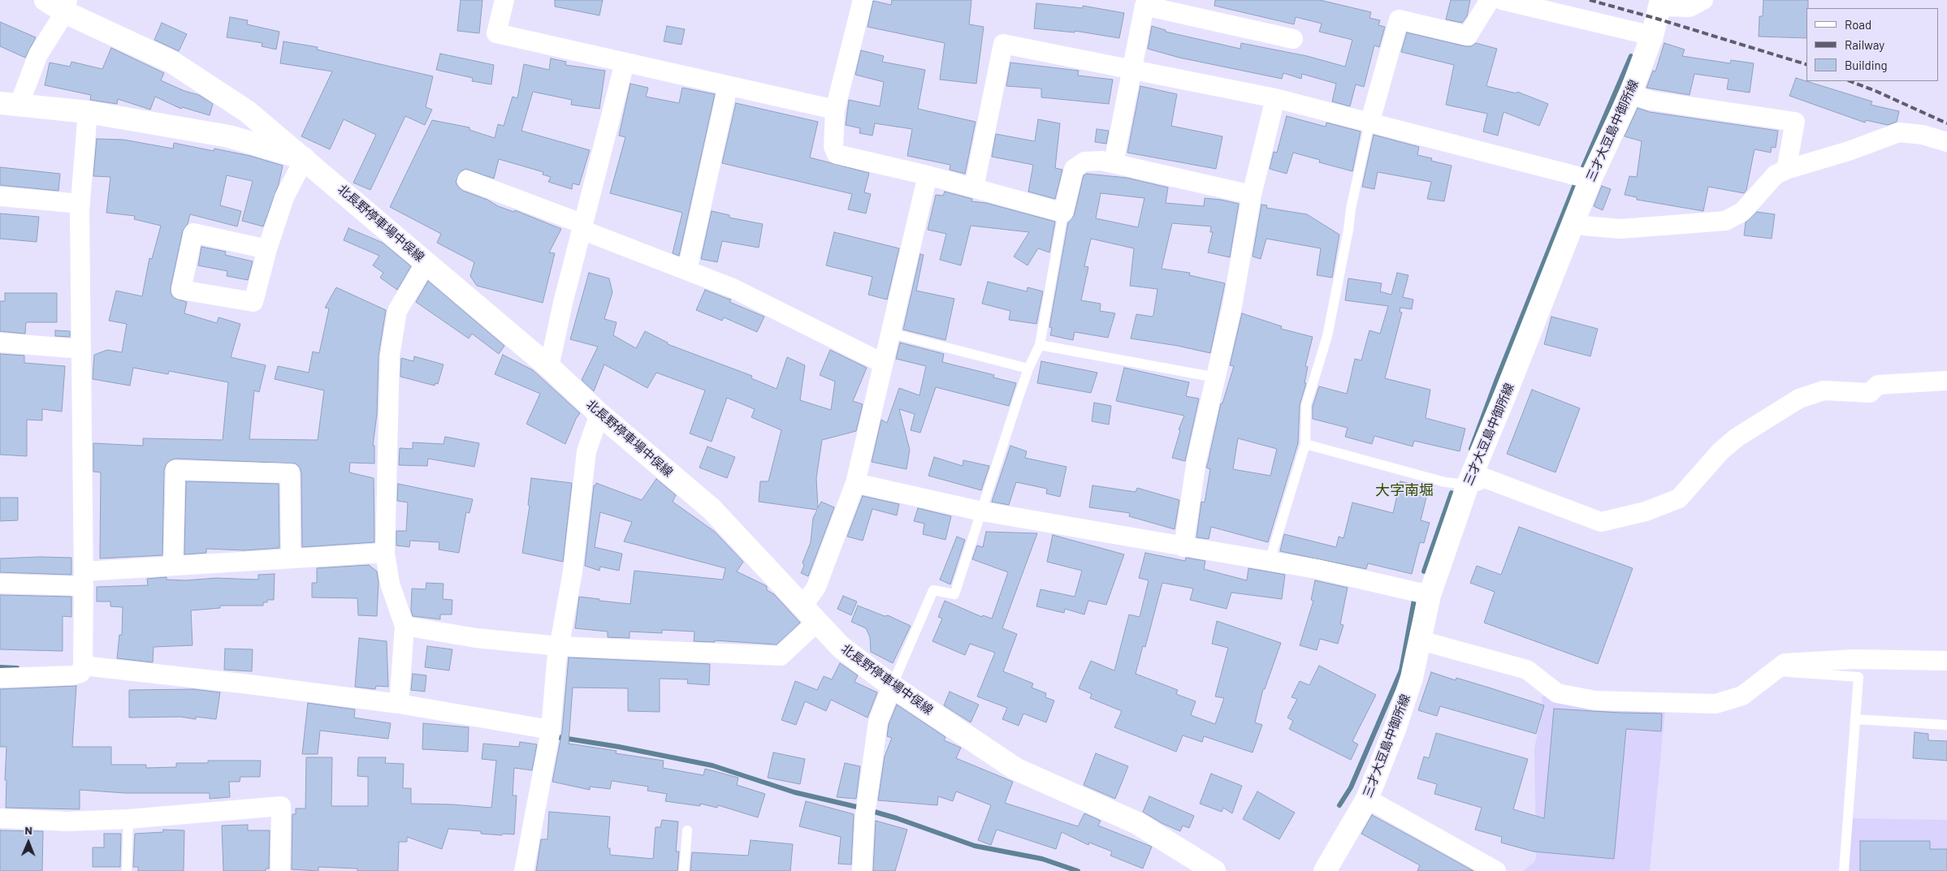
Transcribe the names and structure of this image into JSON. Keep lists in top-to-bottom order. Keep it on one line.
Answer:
{"streets":{"main road":["三才大豆島中御所線","北長野停車場中俣線"]},"districts":["大字南堀"],"legend":["Road","Railway","Building"],"north":"top"}
